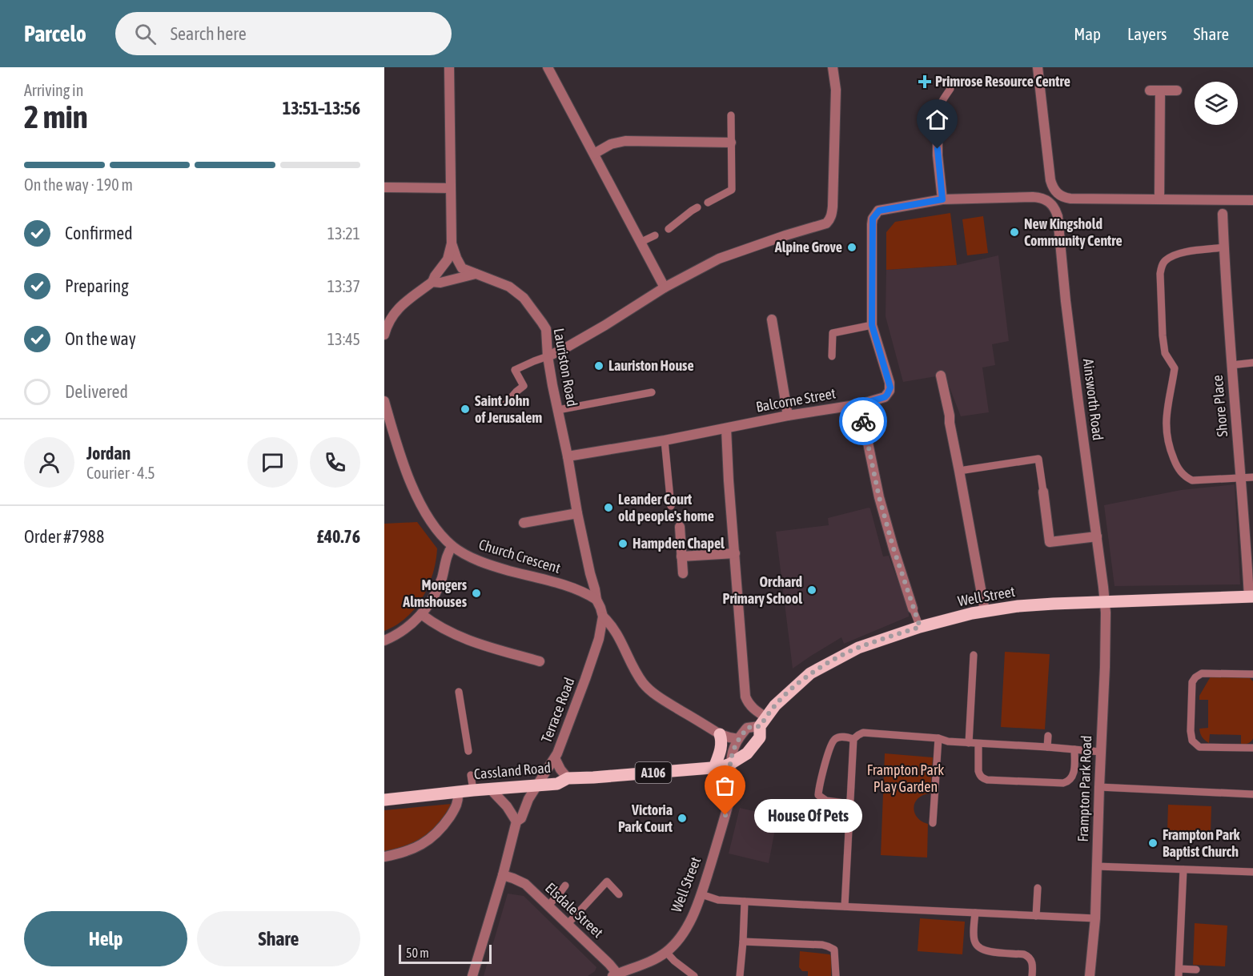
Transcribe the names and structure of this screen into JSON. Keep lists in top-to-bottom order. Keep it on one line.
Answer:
{"streets":{"main road":["Well Street","Cassland Road","A106"],"street":["Lauriston Road","Ainsworth Road","Balcorne Street","Shore Place","Church Crescent","Terrace Road","Frampton Park Road","Elsdale Street"]},"crossings":[["Lauriston Road","Balcorne Street"],["Lauriston Road","Church Crescent"],["Ainsworth Road","Well Street"],["Ainsworth Road","Frampton Park Road"],["Shore Place","Well Street"],["Well Street","Cassland Road"],["Well Street","Frampton Park Road"],["Well Street","Elsdale Street"],["Terrace Road","Cassland Road"],["Terrace Road","Elsdale Street"]],"parks":["Frampton Park Play Garden"],"places":{"health":["Primrose Resource Centre"],"other":["New Kingshold Community Centre","Alpine Grove","Lauriston House","Saint John of Jerusalem","Leander Court old people's home","Hampden Chapel","Orchard Primary School","Mongers Almshouses","House Of Pets","Victoria Park Court","Frampton Park Baptist Church"]},"scale_bar":"50 m","page":{"header":"Parcelo","search":"Search here","nav":["Map","Layers","Share"],"heading":["2 min","Arriving in","13:51–13:56"],"panel":["Jordan","Courier · 4.5","Order #7988","£40.76"],"bar":"On the way · 190 m","list":[["Confirmed","13:21"],["Preparing","13:37"],["On the way","13:45"],"Delivered"],"bubble":"House Of Pets","buttons":["Help","Share"],"scale":"50 m"}}
